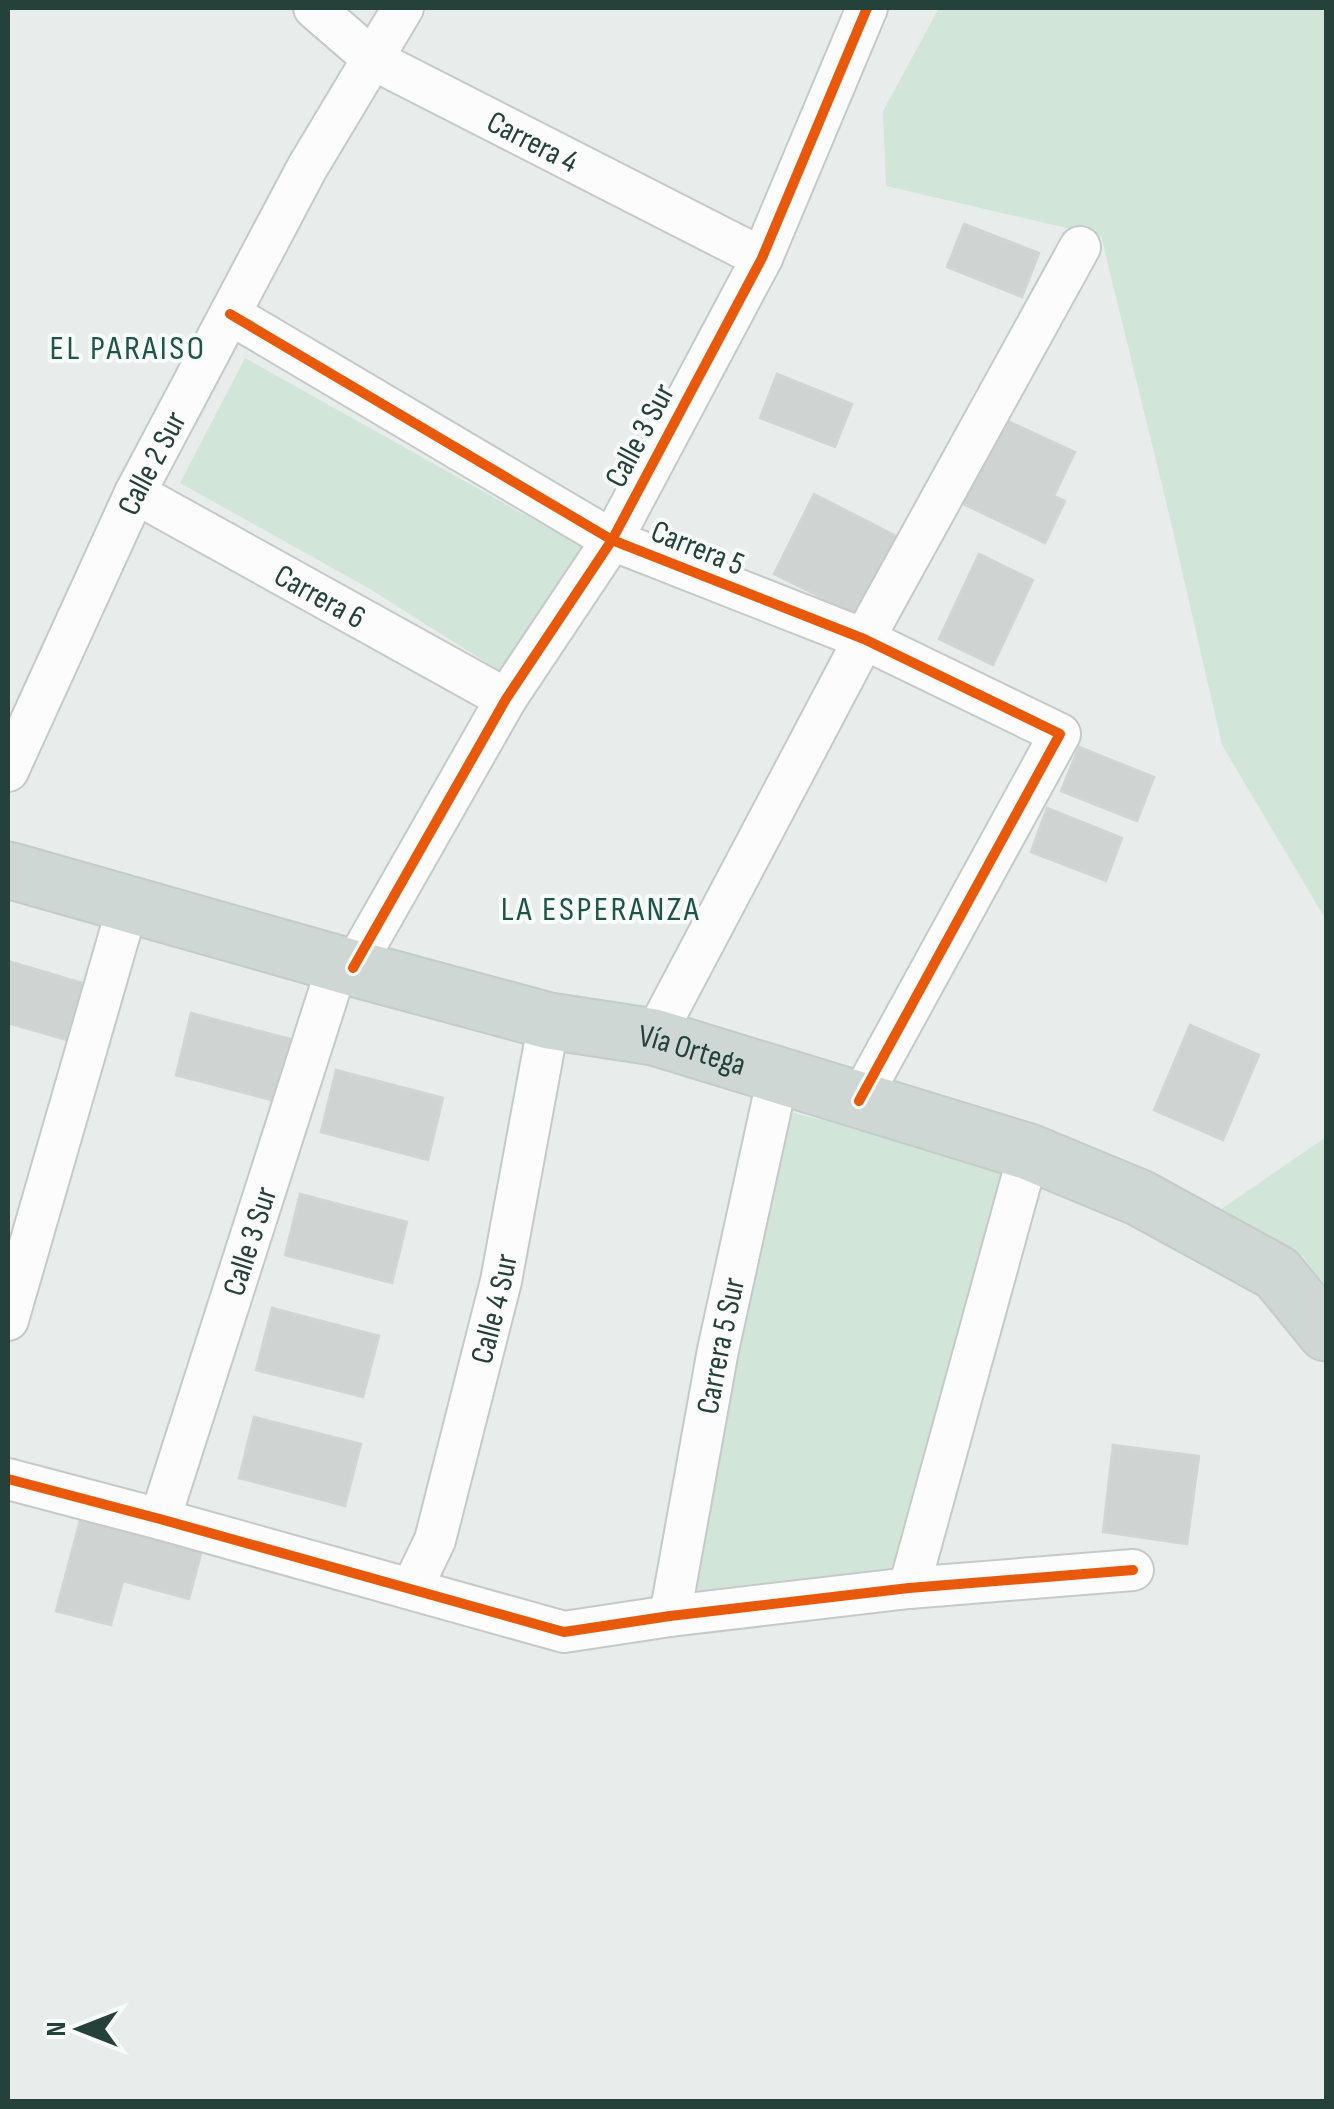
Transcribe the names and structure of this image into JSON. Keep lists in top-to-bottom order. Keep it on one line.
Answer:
{"streets":{"main road":["Vía Ortega"],"street":["Carrera 4","Calle 3 Sur","Calle 2 Sur","Carrera 5","Carrera 6","Calle 4 Sur","Carrera 5 Sur"]},"crossings":[["Carrera 4","Calle 3 Sur"],["Carrera 4","Calle 2 Sur"],["Calle 3 Sur","Carrera 5"],["Calle 3 Sur","Carrera 6"],["Calle 3 Sur","Vía Ortega"],["Calle 2 Sur","Carrera 5"],["Calle 2 Sur","Carrera 6"],["Carrera 5","Vía Ortega"],["Vía Ortega","Calle 4 Sur"],["Vía Ortega","Carrera 5 Sur"]],"districts":["EL PARAISO","LA ESPERANZA"],"north":"left"}
